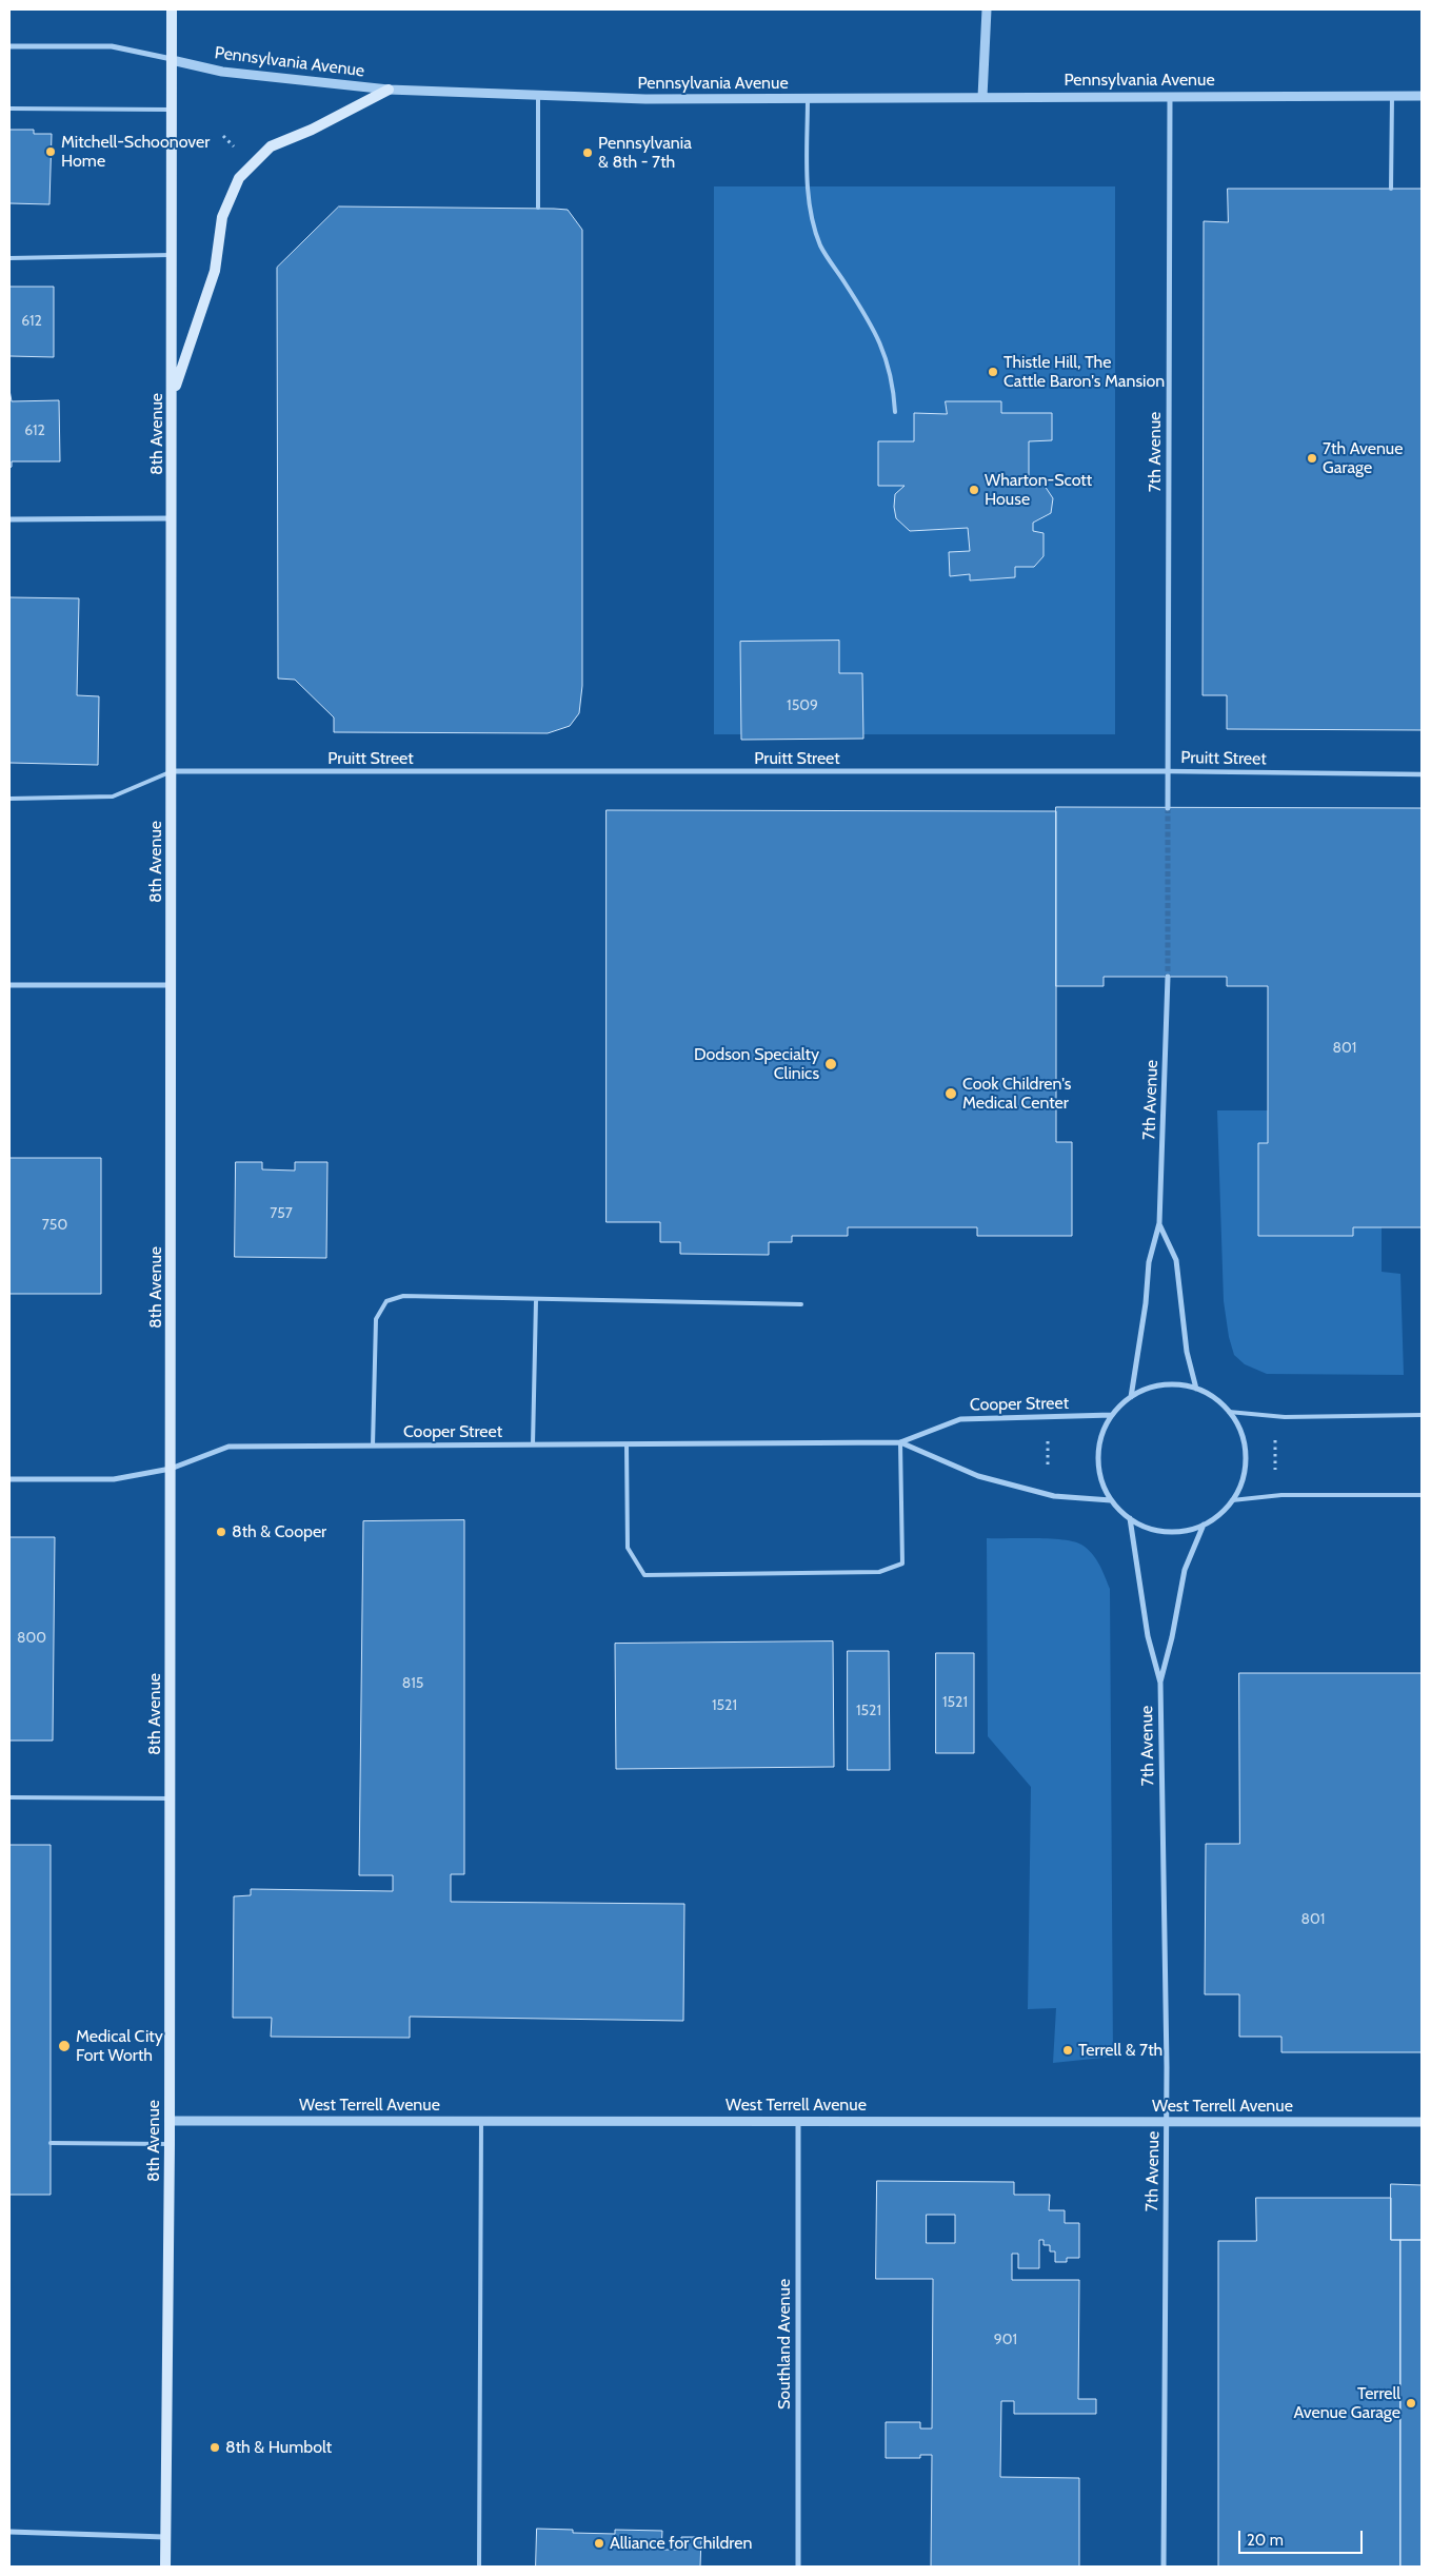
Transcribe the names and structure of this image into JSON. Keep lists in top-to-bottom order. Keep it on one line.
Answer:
{"streets":{"main road":["8th Avenue"],"street":["Pennsylvania Avenue","7th Avenue","Pruitt Street","Cooper Street","West Terrell Avenue","Southland Avenue"]},"crossings":[["Pennsylvania Avenue","8th Avenue"],["Pennsylvania Avenue","7th Avenue"],["8th Avenue","Pruitt Street"],["8th Avenue","Cooper Street"],["8th Avenue","West Terrell Avenue"],["7th Avenue","Pruitt Street"],["7th Avenue","Cooper Street"],["7th Avenue","West Terrell Avenue"],["West Terrell Avenue","Southland Avenue"]],"places":["Mitchell-Schoonover Home","Pennsylvania & 8th - 7th","Thistle Hill, The Cattle Baron's Mansion","7th Avenue Garage","Wharton-Scott House","Dodson Specialty Clinics","Cook Children's Medical Center","8th & Cooper","Medical City Fort Worth","Terrell & 7th","Terrell Avenue Garage","8th & Humbolt","Alliance for Children"],"house_numbers":["612","612","1509","801","757","750","800","815","1521","1521","1521","801","901"],"scale_bar":"20 m"}
